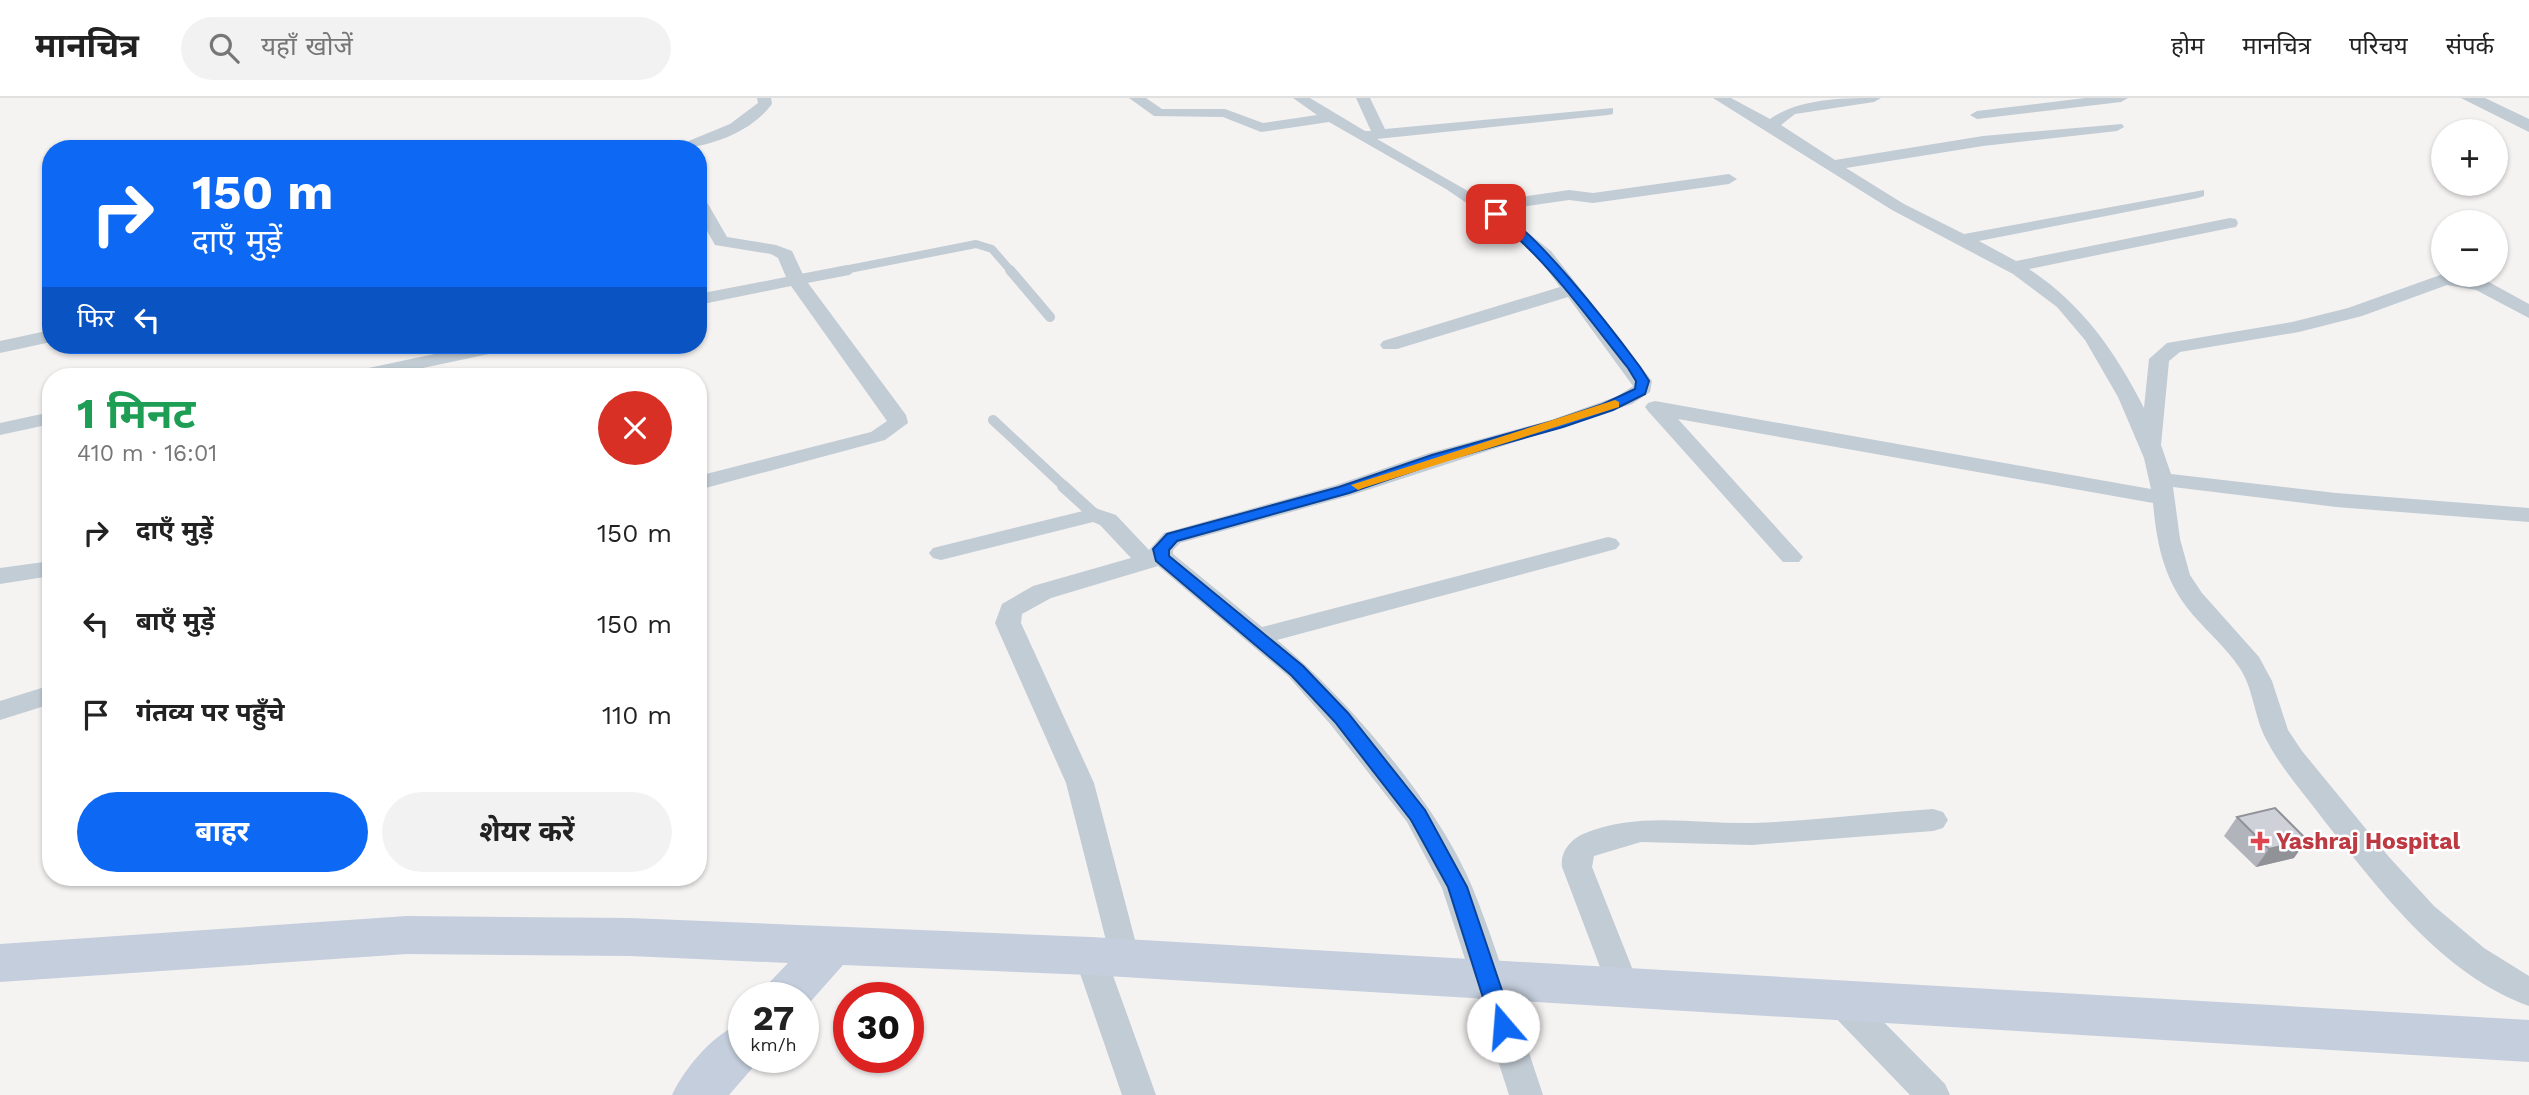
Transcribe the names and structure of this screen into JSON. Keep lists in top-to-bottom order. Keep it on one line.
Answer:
{"places":{"health":["Yashraj Hospital"]},"page":{"header":"मानचित्र","search":"यहाँ खोजें","nav":["होम","मानचित्र","परिचय","संपर्क"],"map_buttons":["+","−"],"turn":["150 m","दाएँ मुड़ें"],"then":"फिर","heading":["1 मिनट","410 m · 16:01"],"list":[{"name":"दाएँ मुड़ें","value":"150 m"},{"name":"बाएँ मुड़ें","value":"150 m"},{"name":"गंतव्य पर पहुँचे","value":"110 m"}],"buttons":["बाहर","शेयर करें"],"speed":"27 km/h","limit":"30"}}
